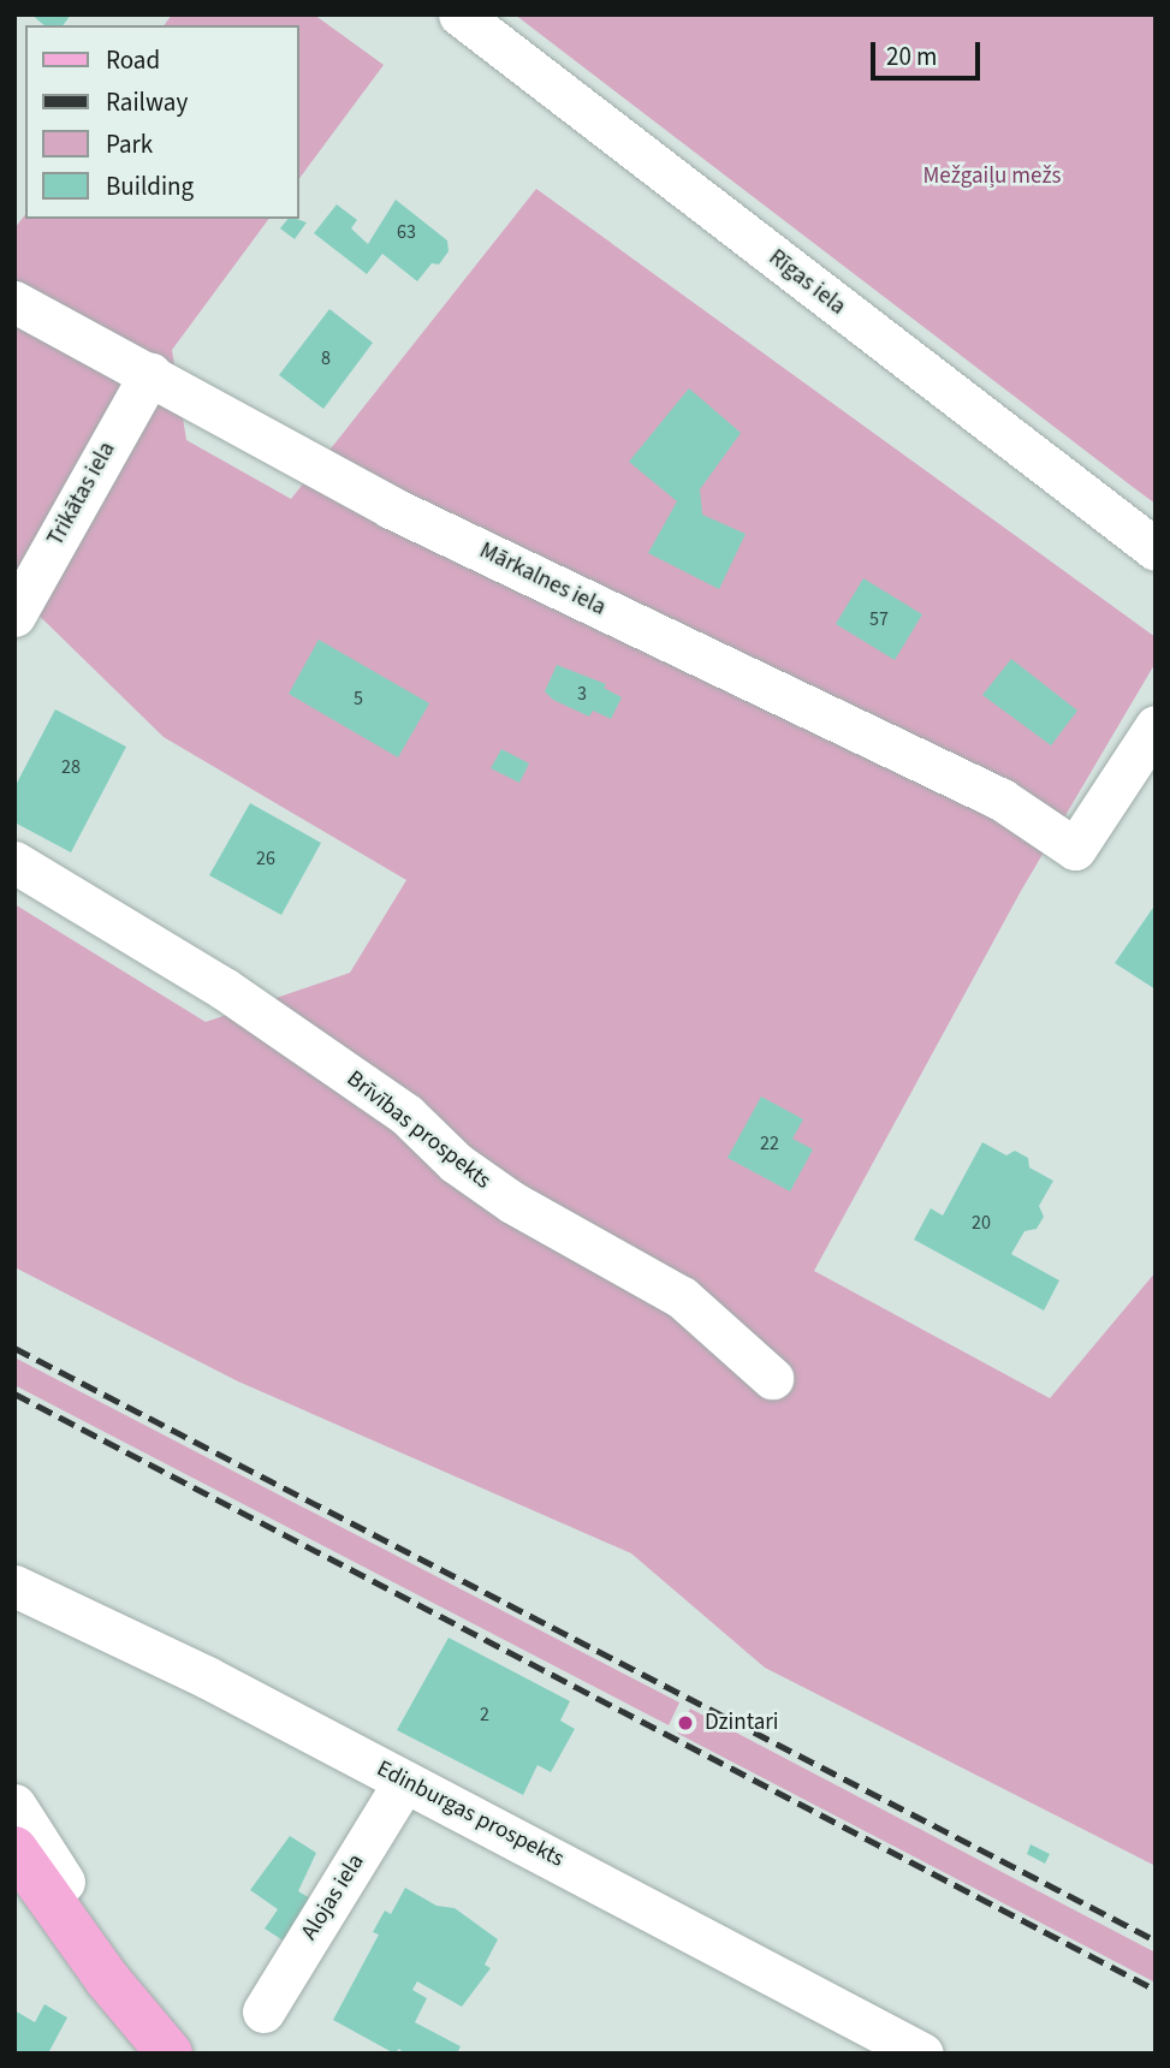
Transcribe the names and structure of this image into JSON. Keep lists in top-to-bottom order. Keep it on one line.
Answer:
{"streets":{"street":["Rīgas iela","Trikātas iela","Mārkalnes iela","Brīvības prospekts","Edinburgas prospekts","Alojas iela"]},"crossings":[["Trikātas iela","Mārkalnes iela"],["Edinburgas prospekts","Alojas iela"]],"parks":["Mežgaiļu mežs"],"places":["Dzintari"],"house_numbers":["63","8","57","3","5","28","26","22","20","2"],"legend":["Road","Railway","Park","Building"],"scale_bar":"20 m"}
